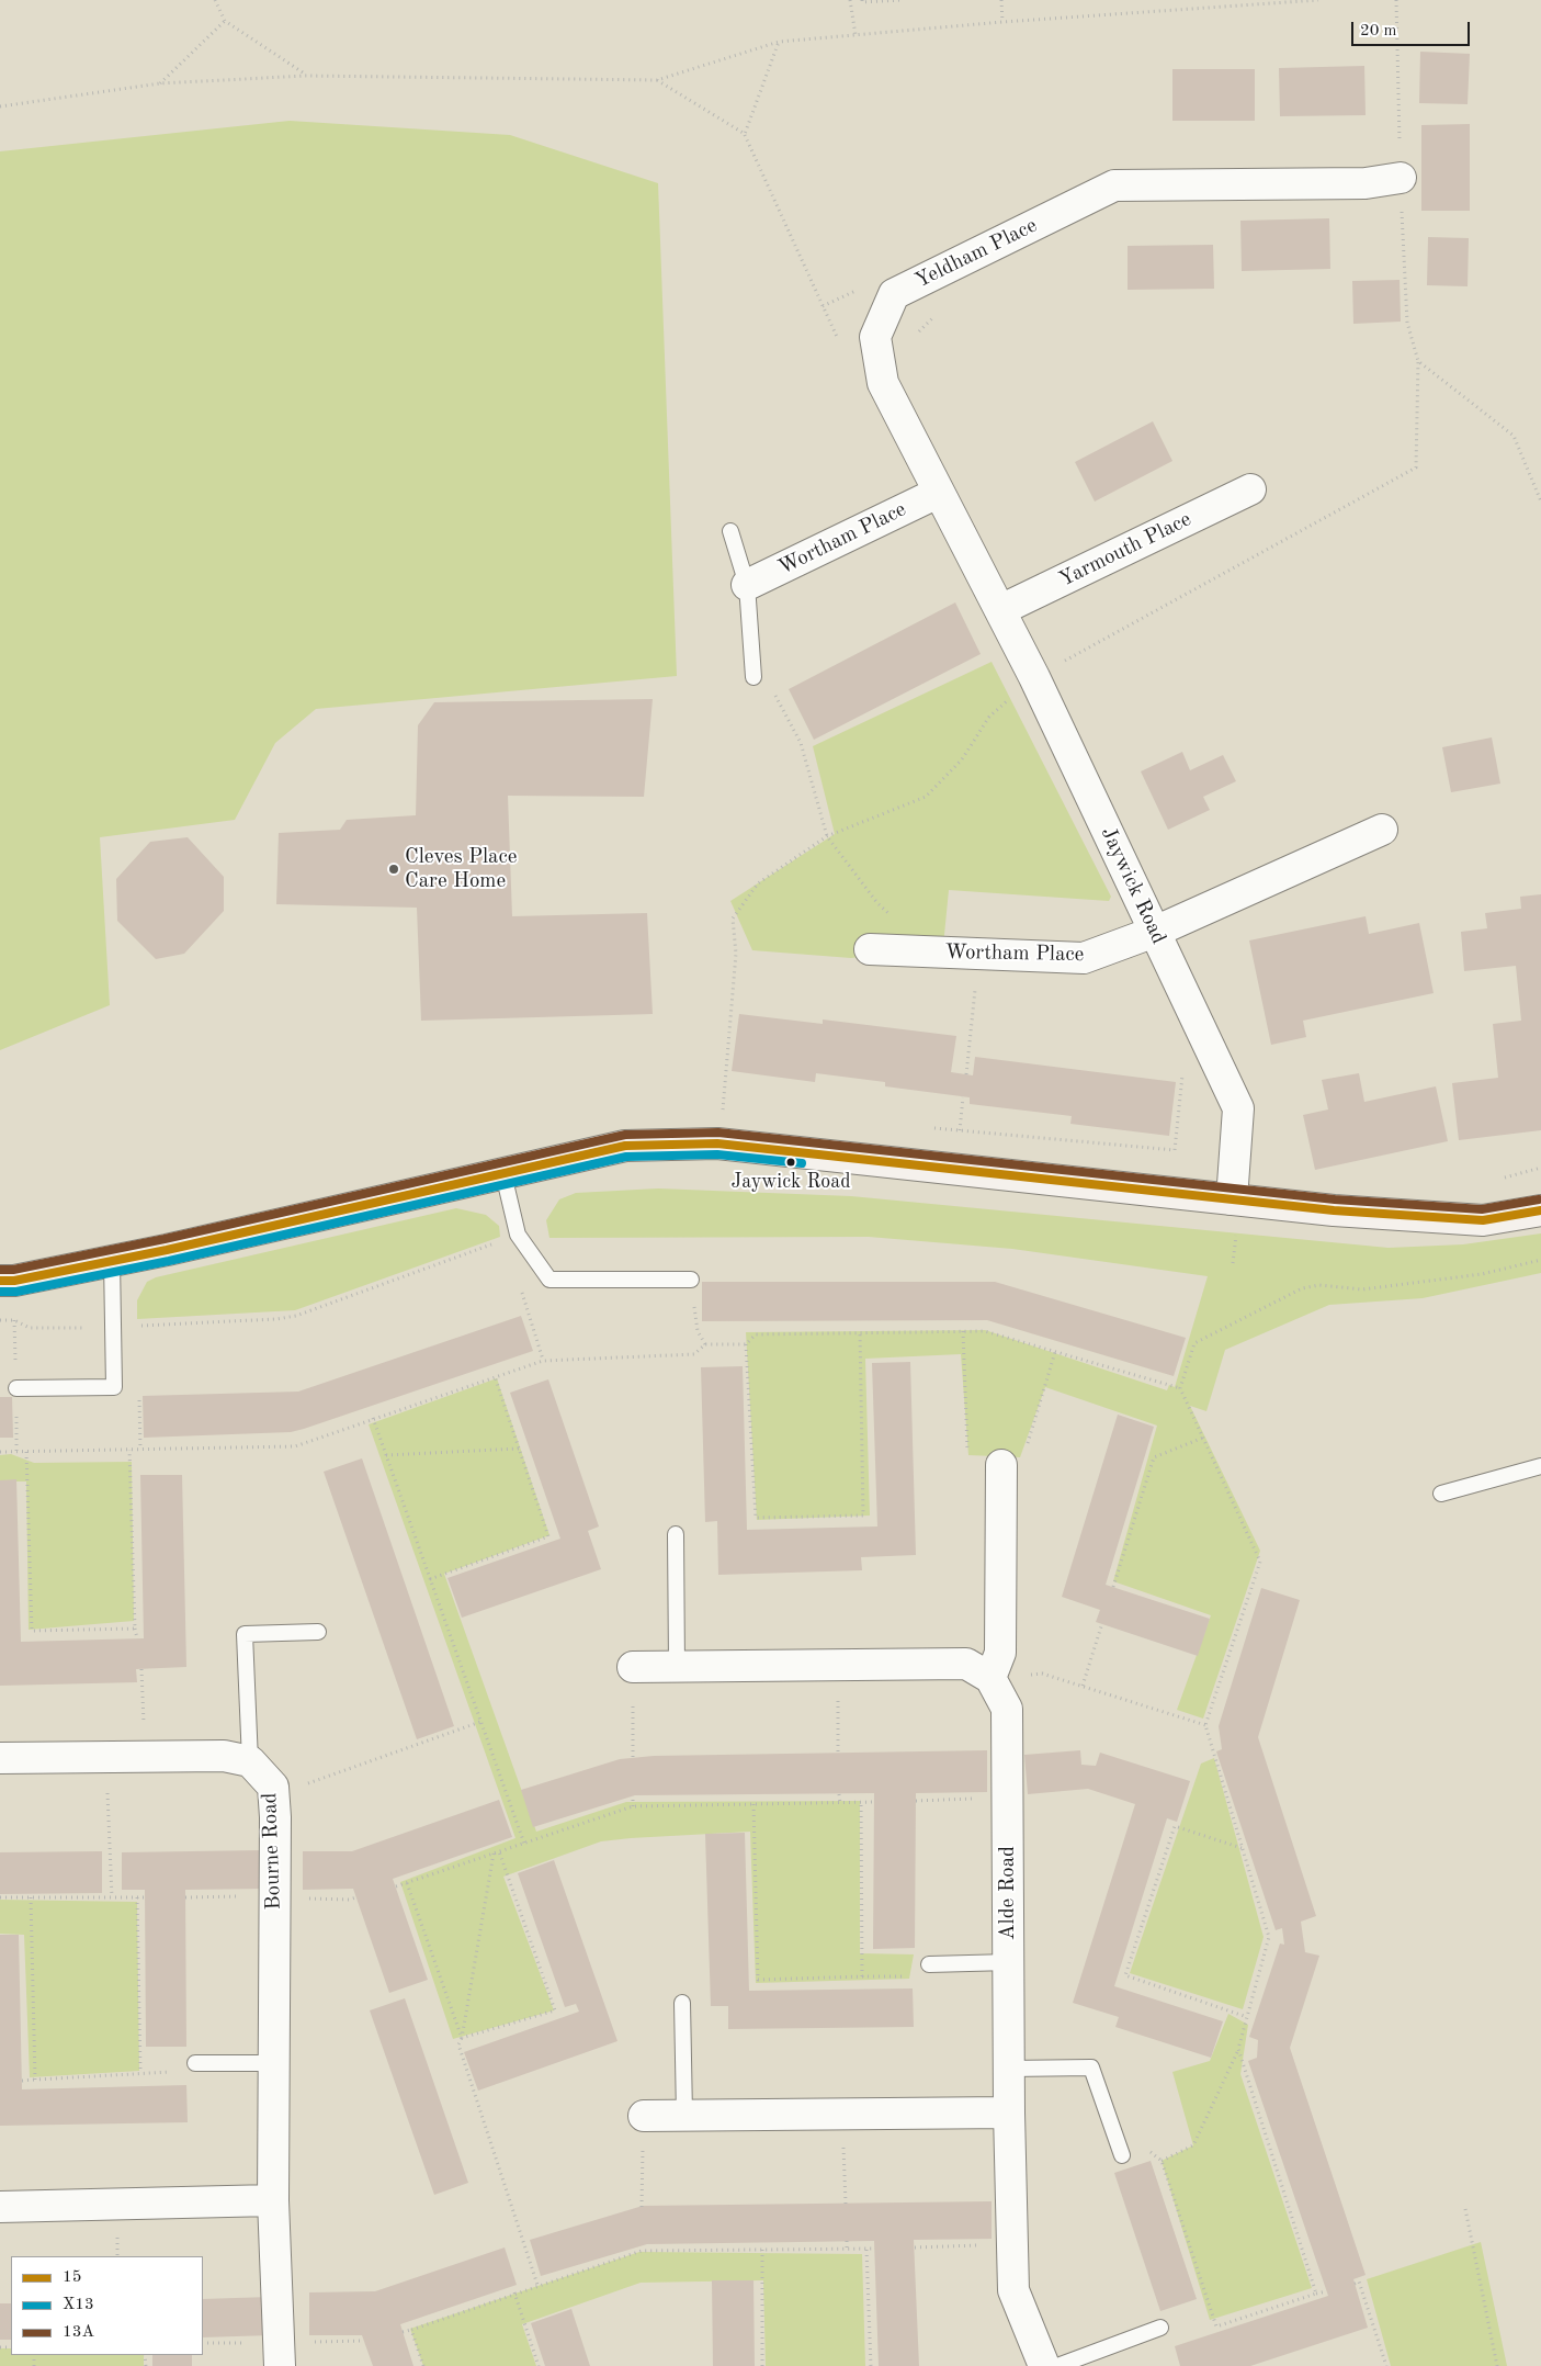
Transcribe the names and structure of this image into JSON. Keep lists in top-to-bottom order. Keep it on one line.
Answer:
{"streets":{"street":["Yeldham Place","Wortham Place","Yarmouth Place","Jaywick Road","Bourne Road","Alde Road"]},"crossings":[["Yeldham Place","Wortham Place"],["Yeldham Place","Yarmouth Place"],["Yeldham Place","Jaywick Road"],["Wortham Place","Jaywick Road"],["Yarmouth Place","Jaywick Road"]],"places":["Cleves Place Care Home","Jaywick Road"],"lines":["transit line 13A","transit line 15","transit line X13"],"legend":["15","X13","13A"],"scale_bar":"20 m"}
